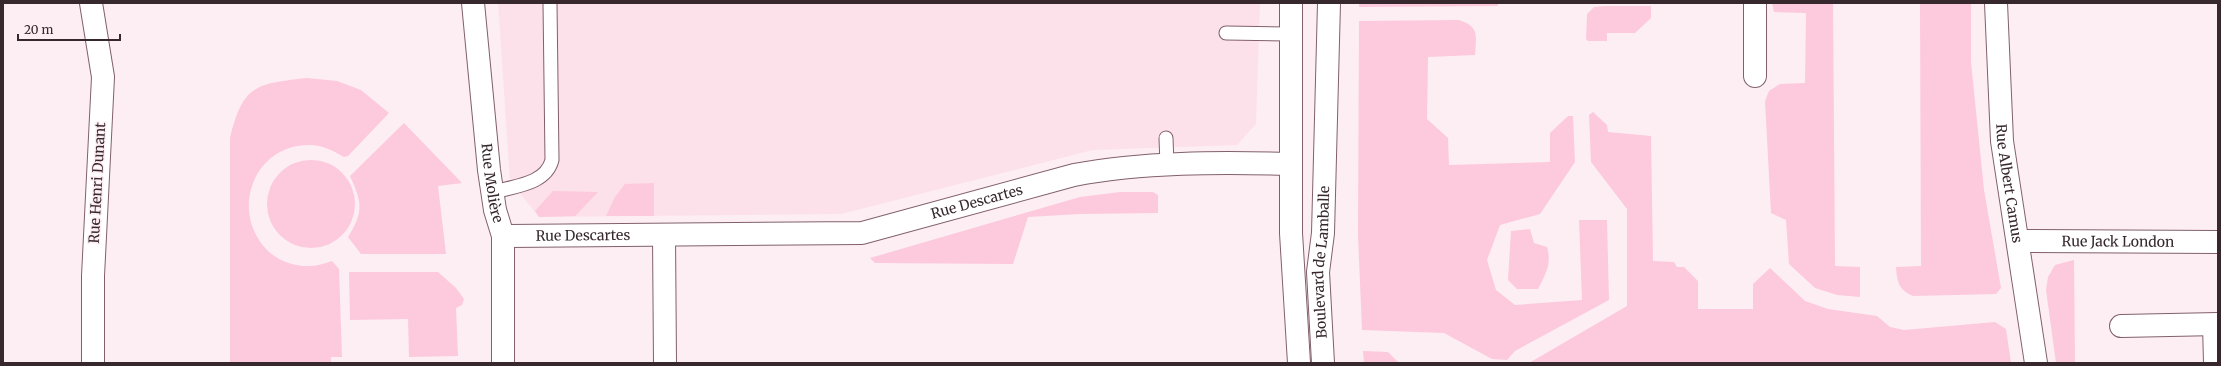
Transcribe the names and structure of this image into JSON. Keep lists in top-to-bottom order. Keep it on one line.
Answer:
{"streets":{"street":["Rue Henri Dunant","Rue Molière","Rue Albert Camus","Rue Descartes","Rue Jack London","Boulevard de Lamballe"]},"crossings":[["Rue Molière","Rue Descartes"],["Rue Albert Camus","Rue Jack London"],["Rue Descartes","Boulevard de Lamballe"]],"scale_bar":"20 m"}
